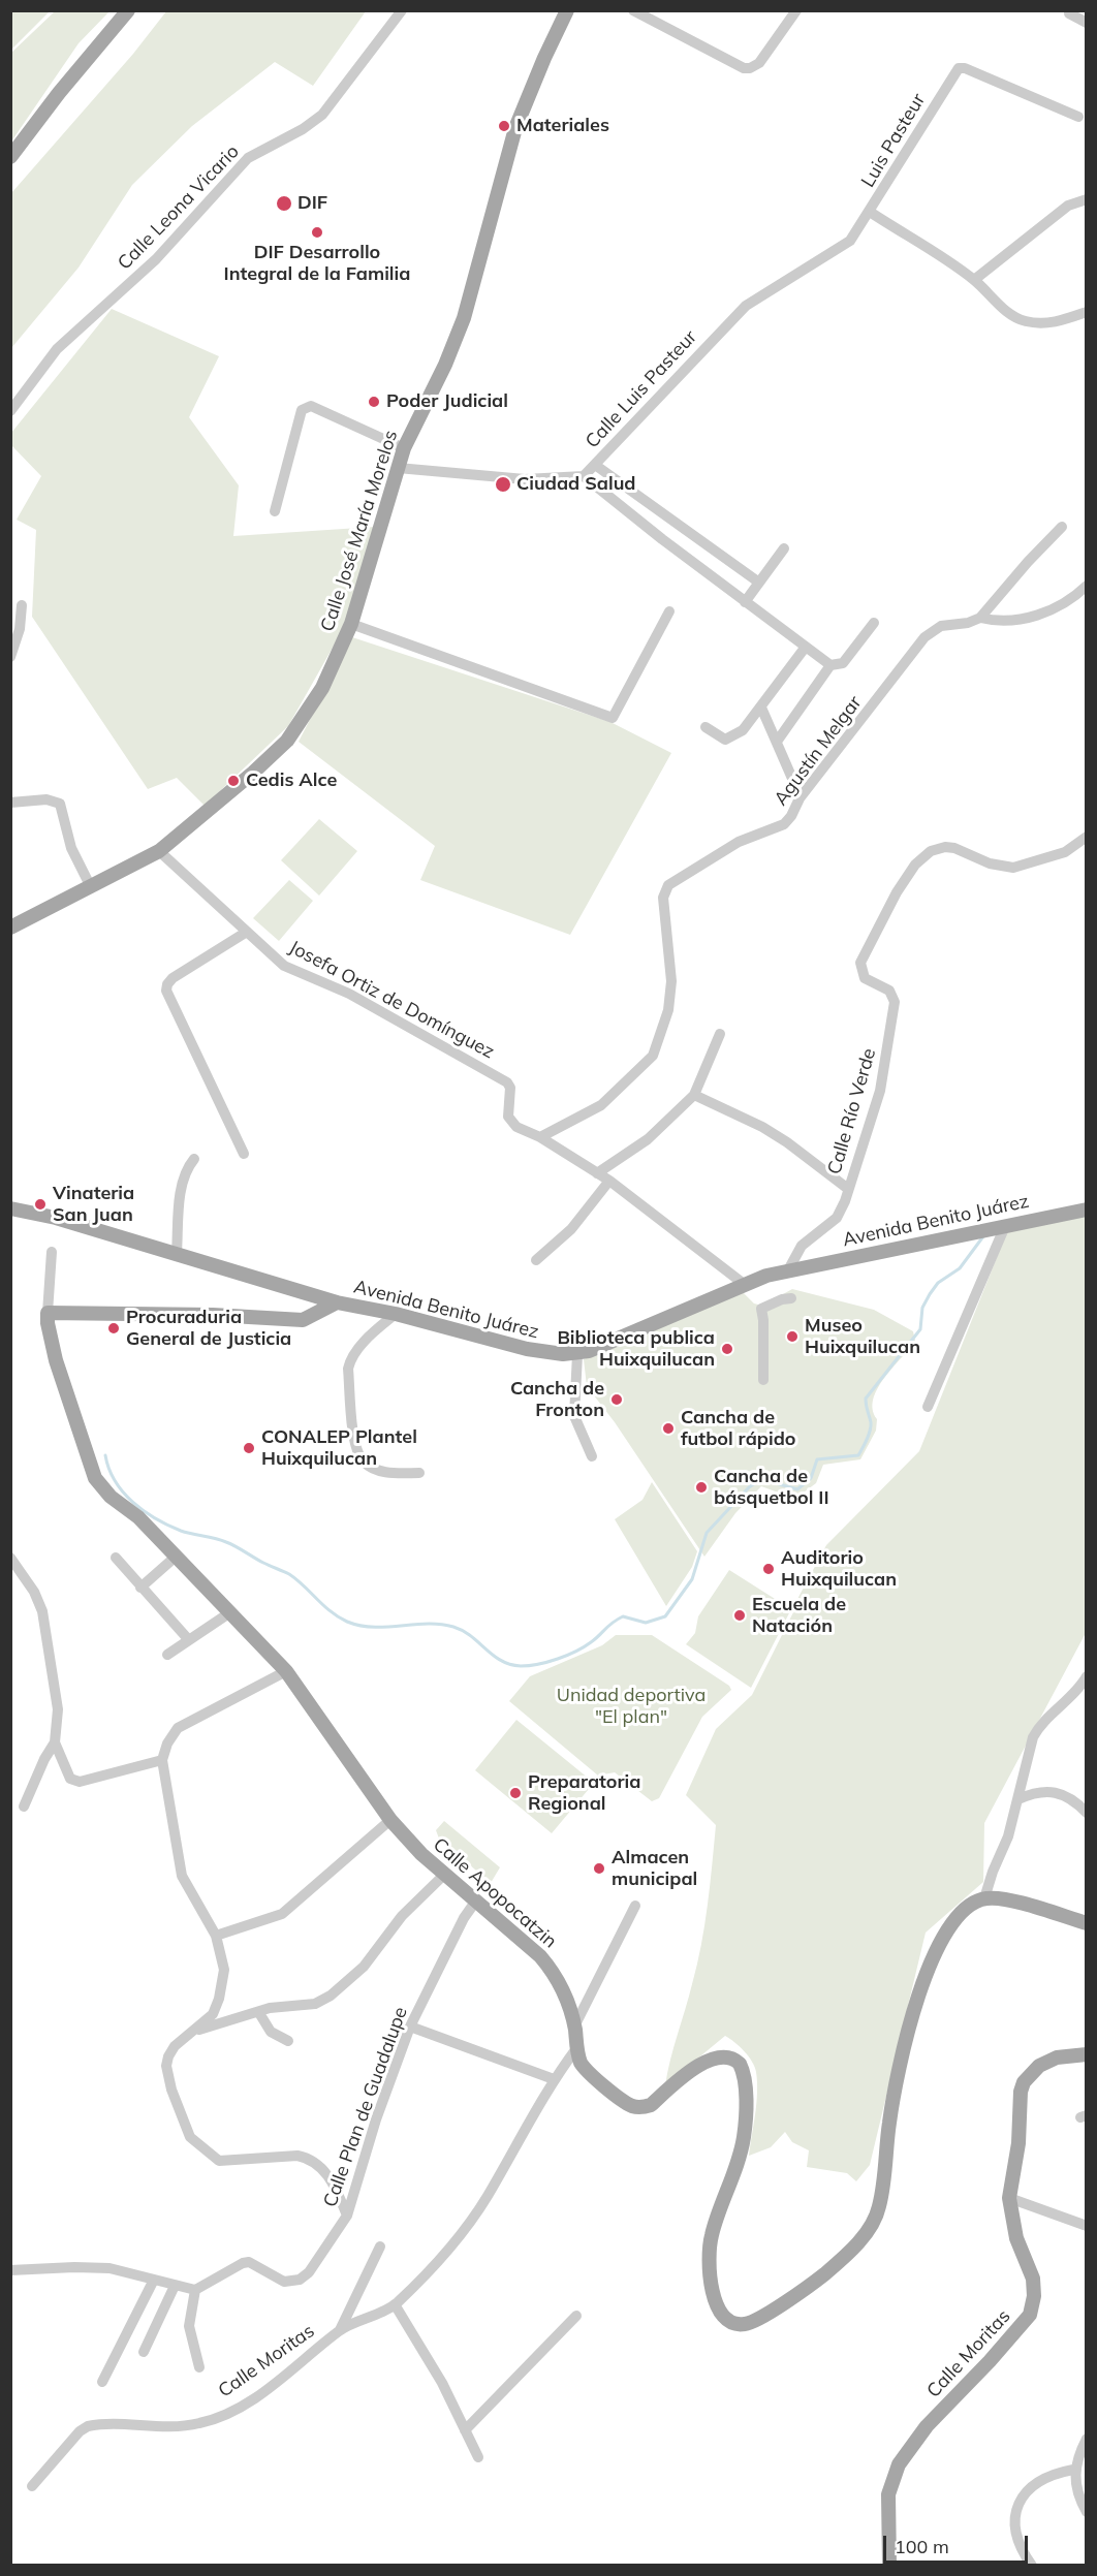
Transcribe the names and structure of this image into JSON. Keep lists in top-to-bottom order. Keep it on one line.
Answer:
{"streets":{"main road":["Calle José María Morelos","Avenida Benito Juárez","Calle Apopocatzin","Calle Moritas"],"street":["Luis Pasteur","Calle Leona Vicario","Calle Luis Pasteur","Agustín Melgar","Josefa Ortiz de Domínguez","Calle Río Verde","Calle Plan de Guadalupe"]},"crossings":[["Luis Pasteur","Calle Luis Pasteur"],["Calle Luis Pasteur","Calle José María Morelos"],["Calle José María Morelos","Josefa Ortiz de Domínguez"],["Agustín Melgar","Josefa Ortiz de Domínguez"],["Josefa Ortiz de Domínguez","Avenida Benito Juárez"],["Calle Río Verde","Avenida Benito Juárez"],["Calle Apopocatzin","Calle Plan de Guadalupe"]],"parks":["Unidad deportiva \"El plan\""],"places":["Materiales","DIF","DIF Desarrollo Integral de la Familia","Poder Judicial","Ciudad Salud","Cedis Alce","Vinateria San Juan","Procuraduria General de Justicia","Museo Huixquilucan","Biblioteca publica Huixquilucan","Cancha de Fronton","Cancha de futbol rápido","CONALEP Plantel Huixquilucan","Cancha de básquetbol II","Auditorio Huixquilucan","Escuela de Natación","Preparatoria Regional","Almacen municipal"],"scale_bar":"100 m"}
